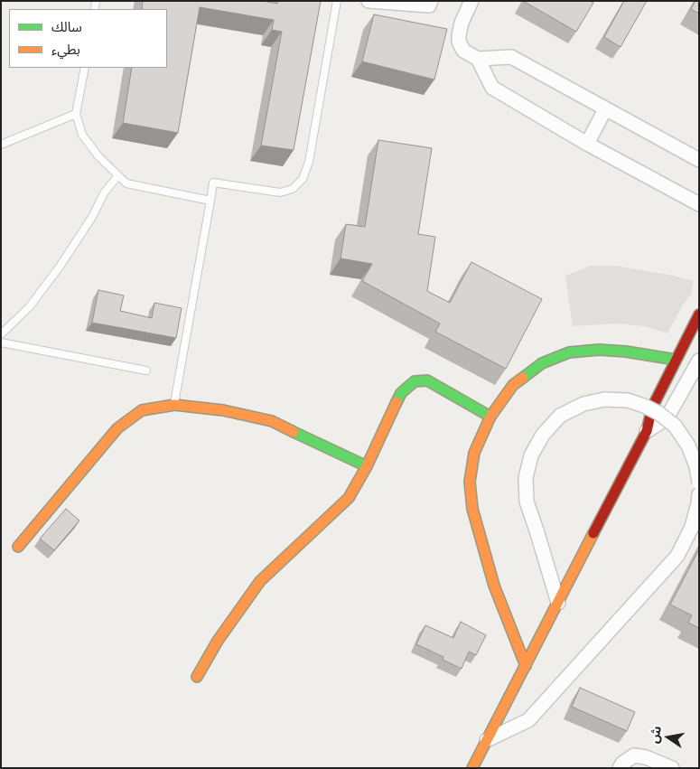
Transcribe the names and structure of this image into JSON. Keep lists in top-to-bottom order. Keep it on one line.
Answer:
{"legend":["سالك","بطيء"],"north":"left"}
